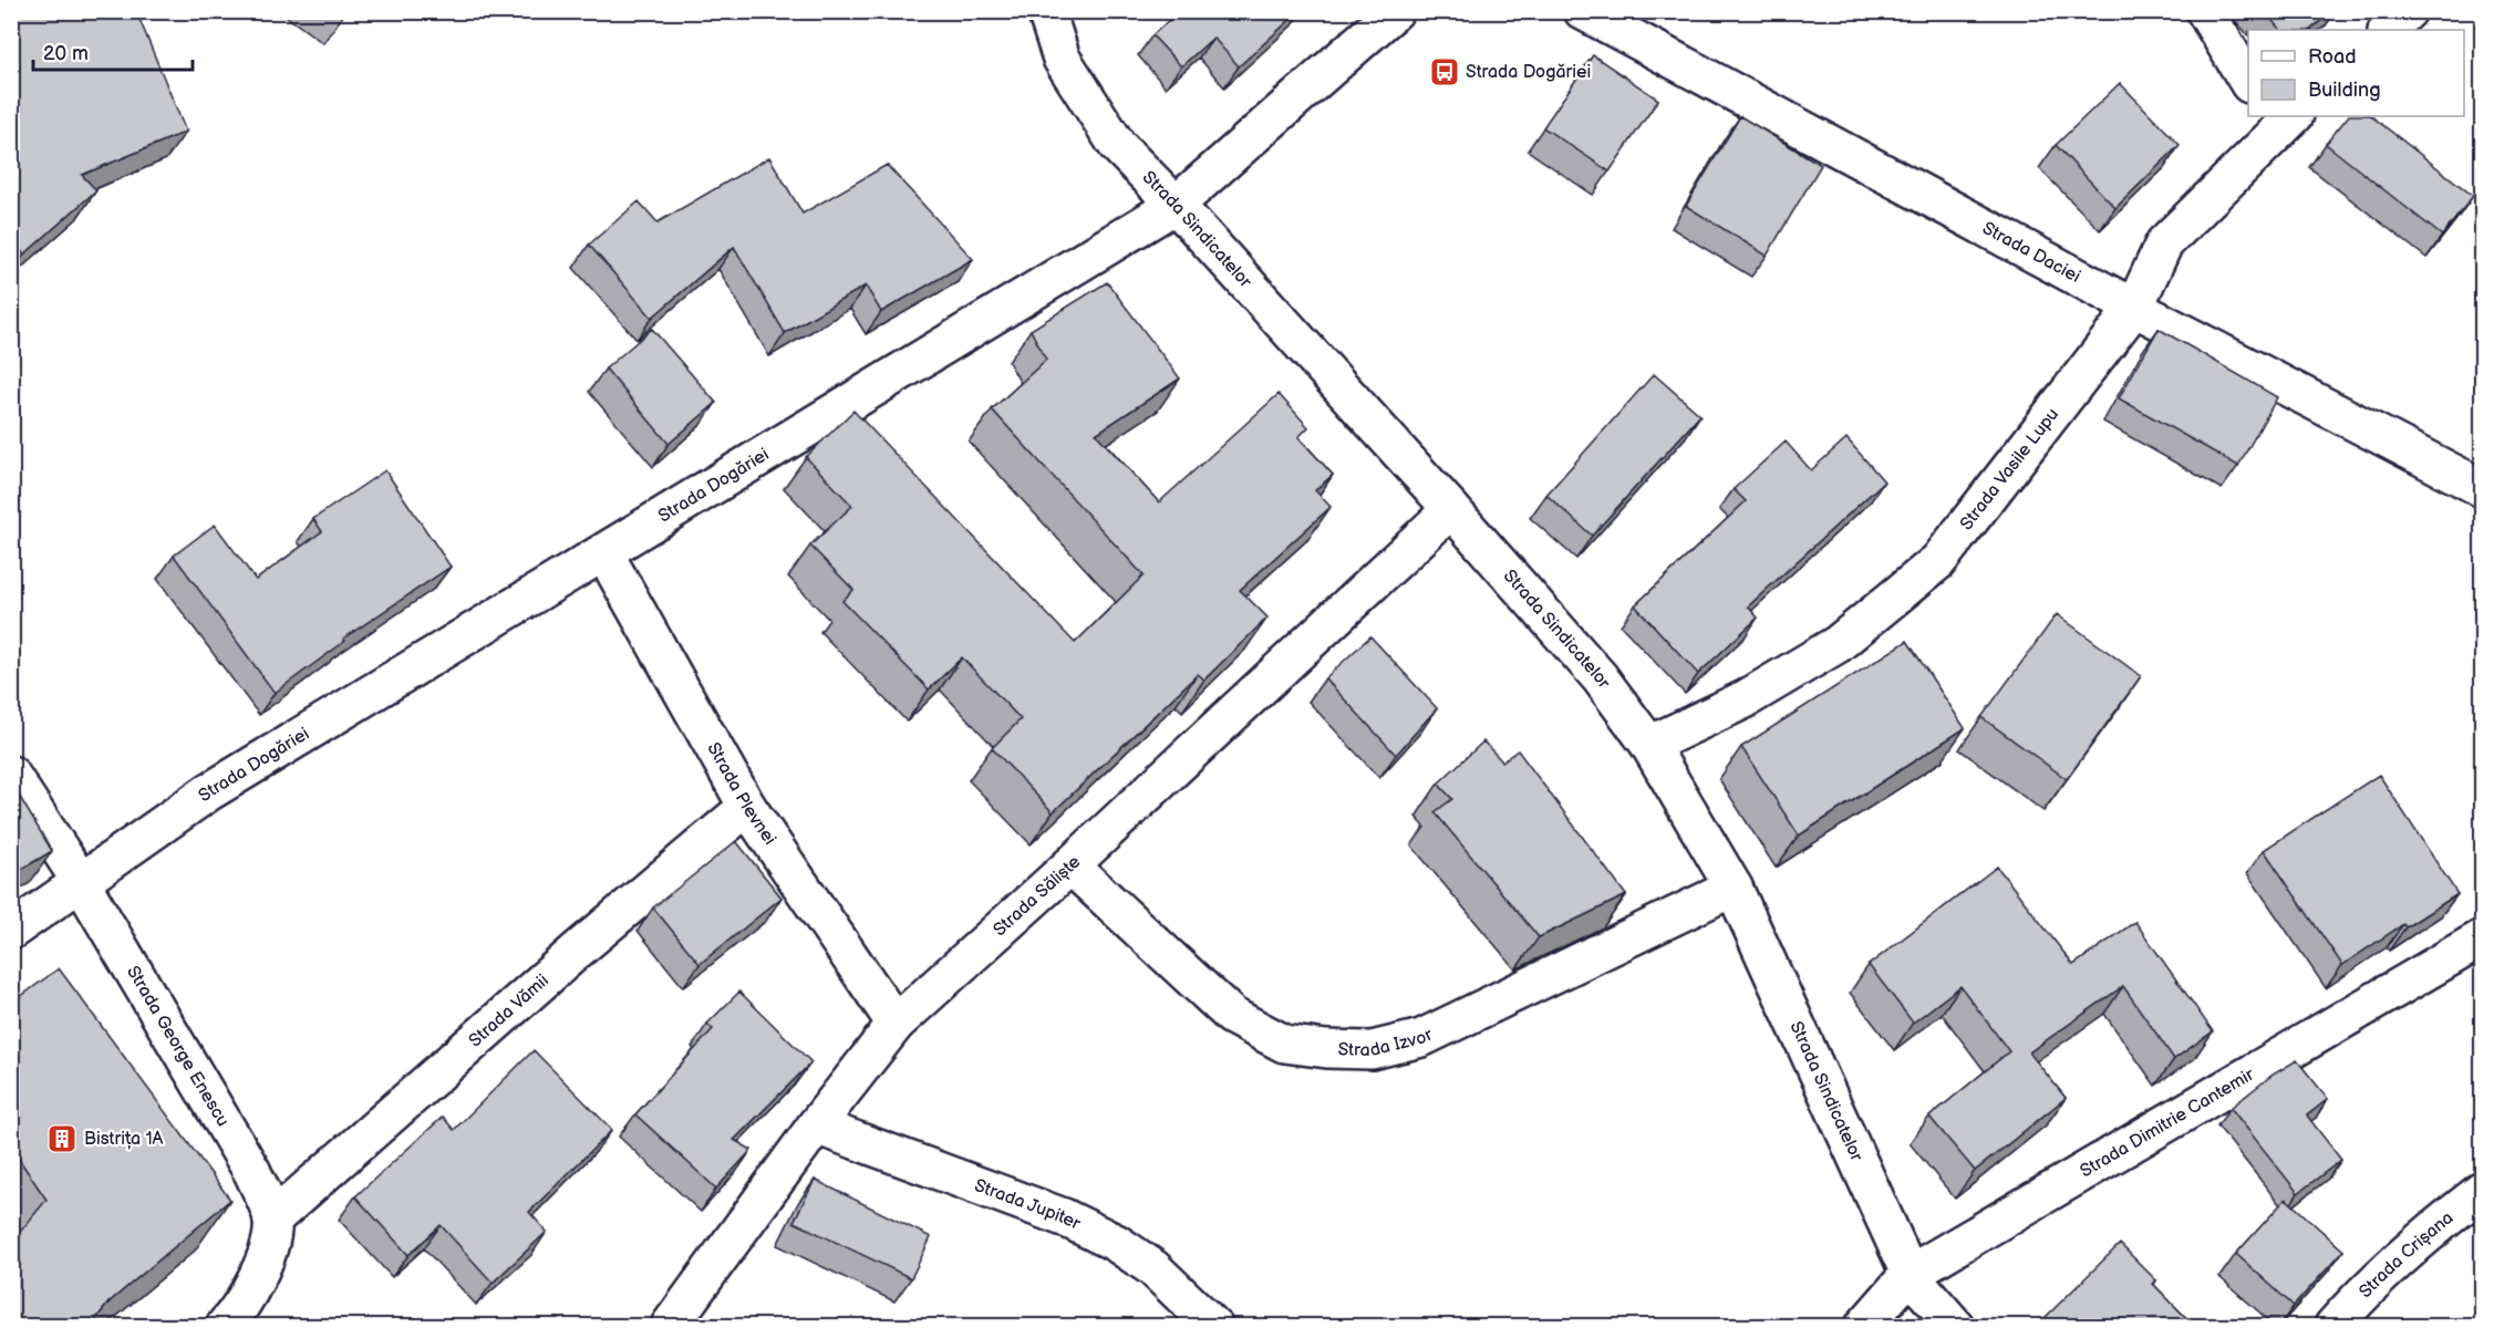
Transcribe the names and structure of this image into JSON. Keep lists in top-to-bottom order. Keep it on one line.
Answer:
{"streets":{"street":["Strada Sindicatelor","Strada Daciei","Strada Vasile Lupu","Strada Dogăriei","Strada Plevnei","Strada Săliște","Strada Vămii","Strada Izvor","Strada George Enescu","Strada Dimitrie Cantemir","Strada Jupiter","Strada Crișana"]},"crossings":[["Strada Sindicatelor","Strada Vasile Lupu"],["Strada Sindicatelor","Strada Dogăriei"],["Strada Sindicatelor","Strada Săliște"],["Strada Sindicatelor","Strada Izvor"],["Strada Sindicatelor","Strada Dimitrie Cantemir"],["Strada Daciei","Strada Vasile Lupu"],["Strada Dogăriei","Strada Plevnei"],["Strada Dogăriei","Strada George Enescu"],["Strada Plevnei","Strada Săliște"],["Strada Plevnei","Strada Vămii"],["Strada Săliște","Strada Izvor"],["Strada Săliște","Strada Jupiter"],["Strada Vămii","Strada George Enescu"]],"places":{"bus stop":["Strada Dogăriei"],"building":["Bistrița 1A"]},"legend":["Road","Building"],"scale_bar":"20 m"}
